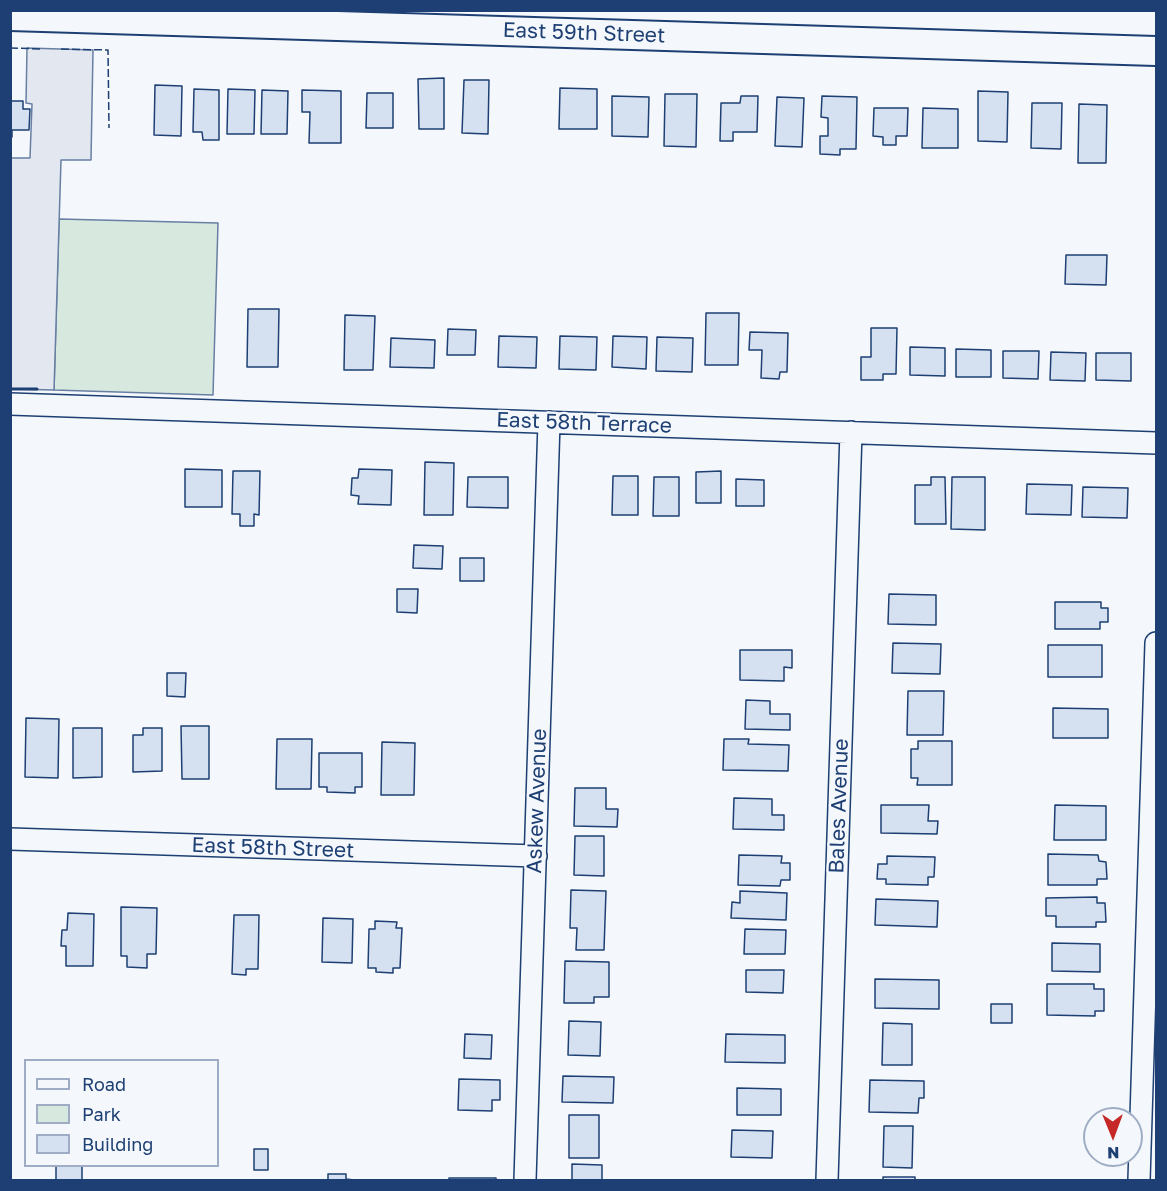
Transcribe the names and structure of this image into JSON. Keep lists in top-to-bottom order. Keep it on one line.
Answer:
{"streets":{"street":["East 59th Street","East 58th Terrace","Askew Avenue","Bales Avenue","East 58th Street"]},"crossings":[["East 58th Terrace","Askew Avenue"],["East 58th Terrace","Bales Avenue"],["Askew Avenue","East 58th Street"]],"legend":["Road","Park","Building"],"north":"bottom"}
